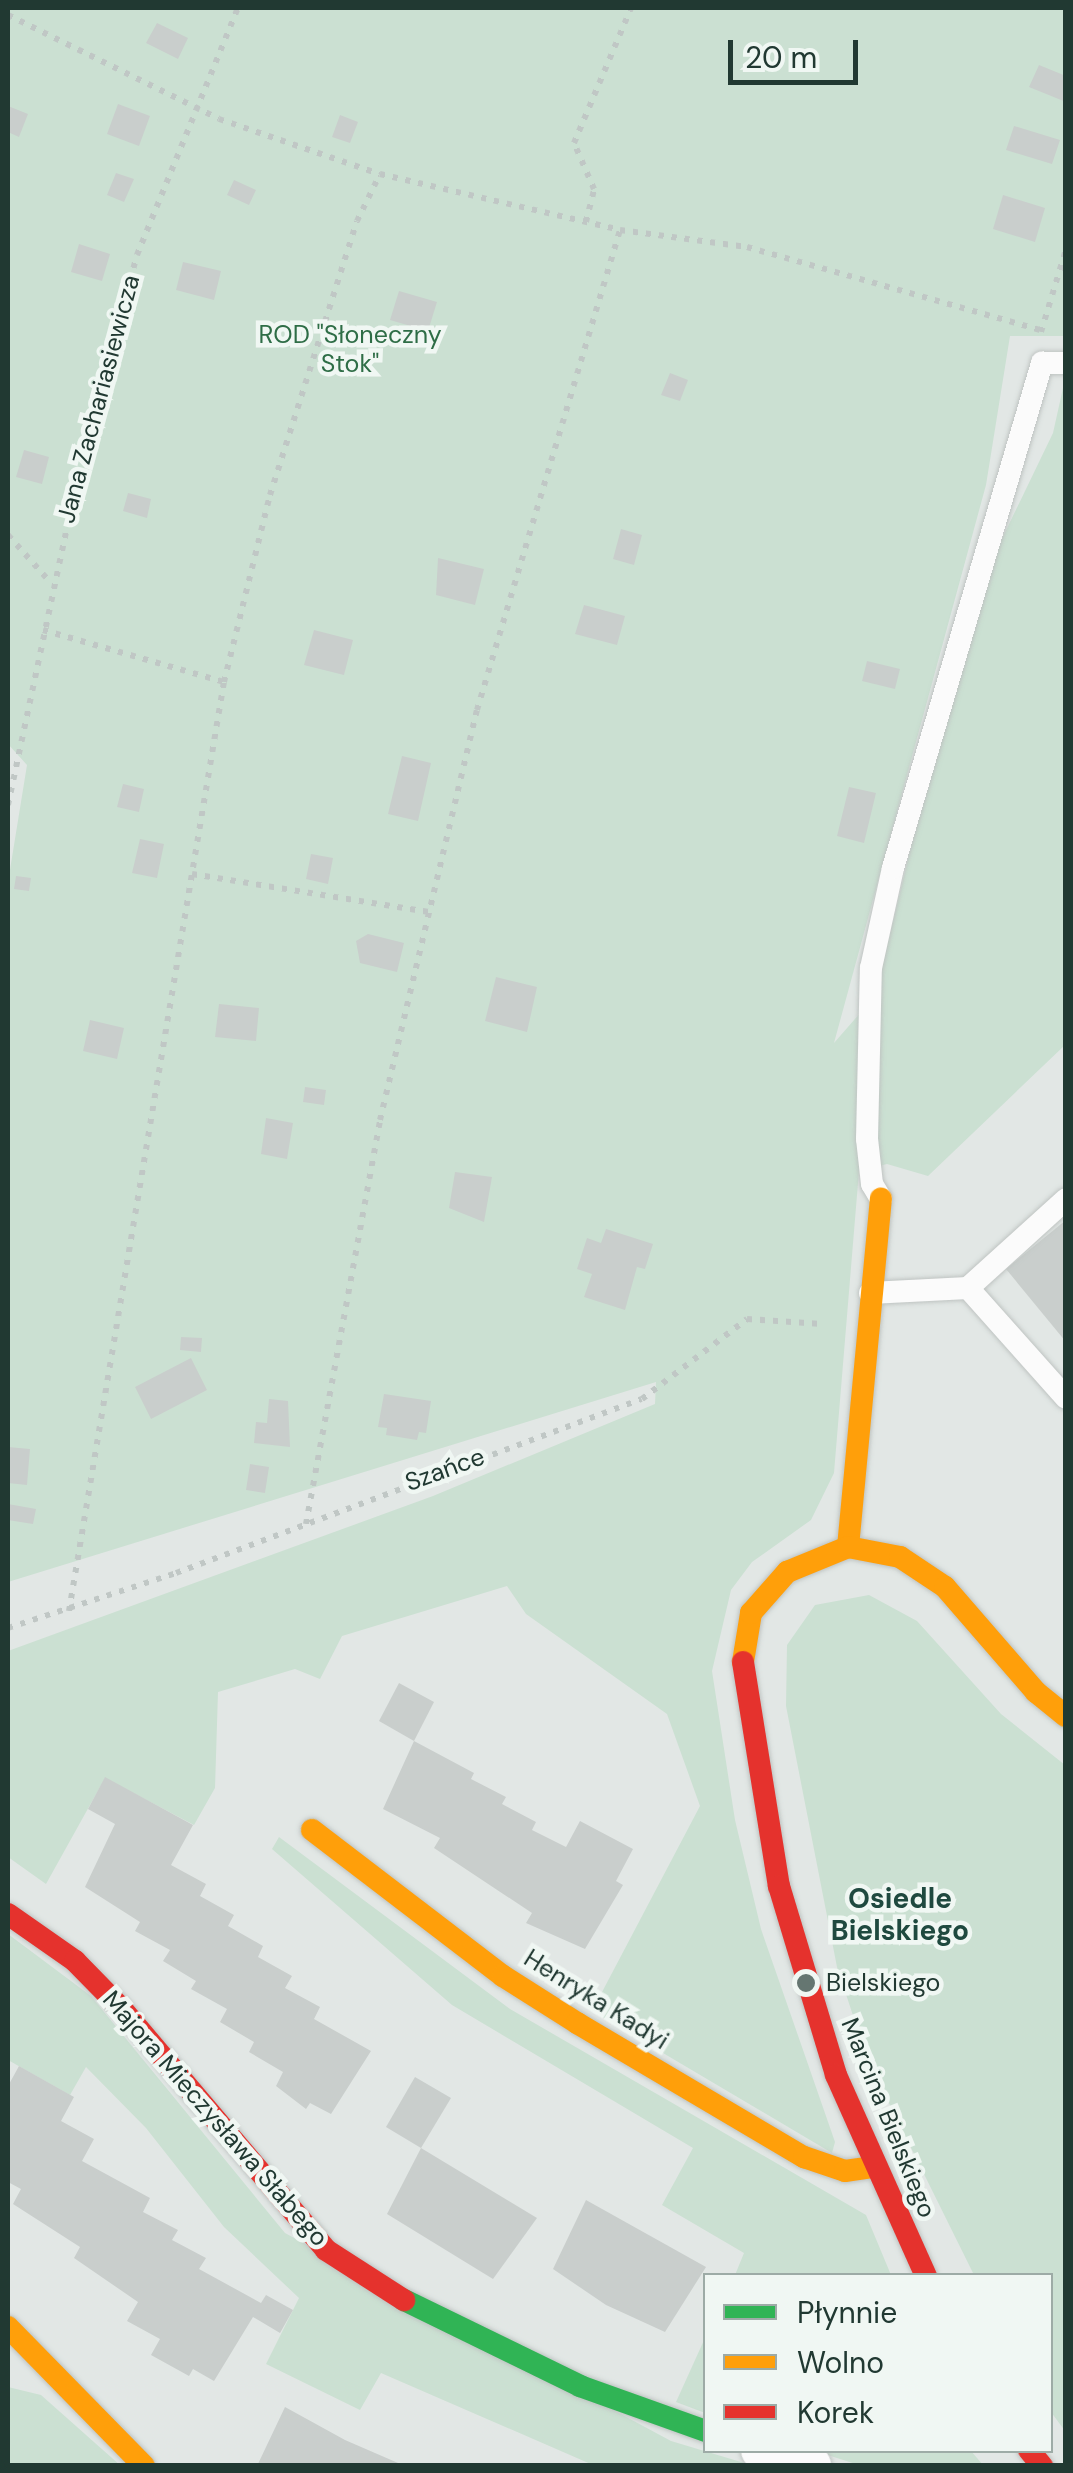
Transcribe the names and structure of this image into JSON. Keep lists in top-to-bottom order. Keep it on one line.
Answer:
{"streets":{"street":["Henryka Kadyi","Marcina Bielskiego","Majora Mieczysława Słabego"],"path":["Jana Zachariasiewicza","Szańce"]},"crossings":[["Henryka Kadyi","Marcina Bielskiego"]],"districts":["Osiedle Bielskiego"],"parks":["ROD \"Słoneczny Stok\""],"places":["Bielskiego"],"legend":["Płynnie","Wolno","Korek"],"scale_bar":"20 m"}
